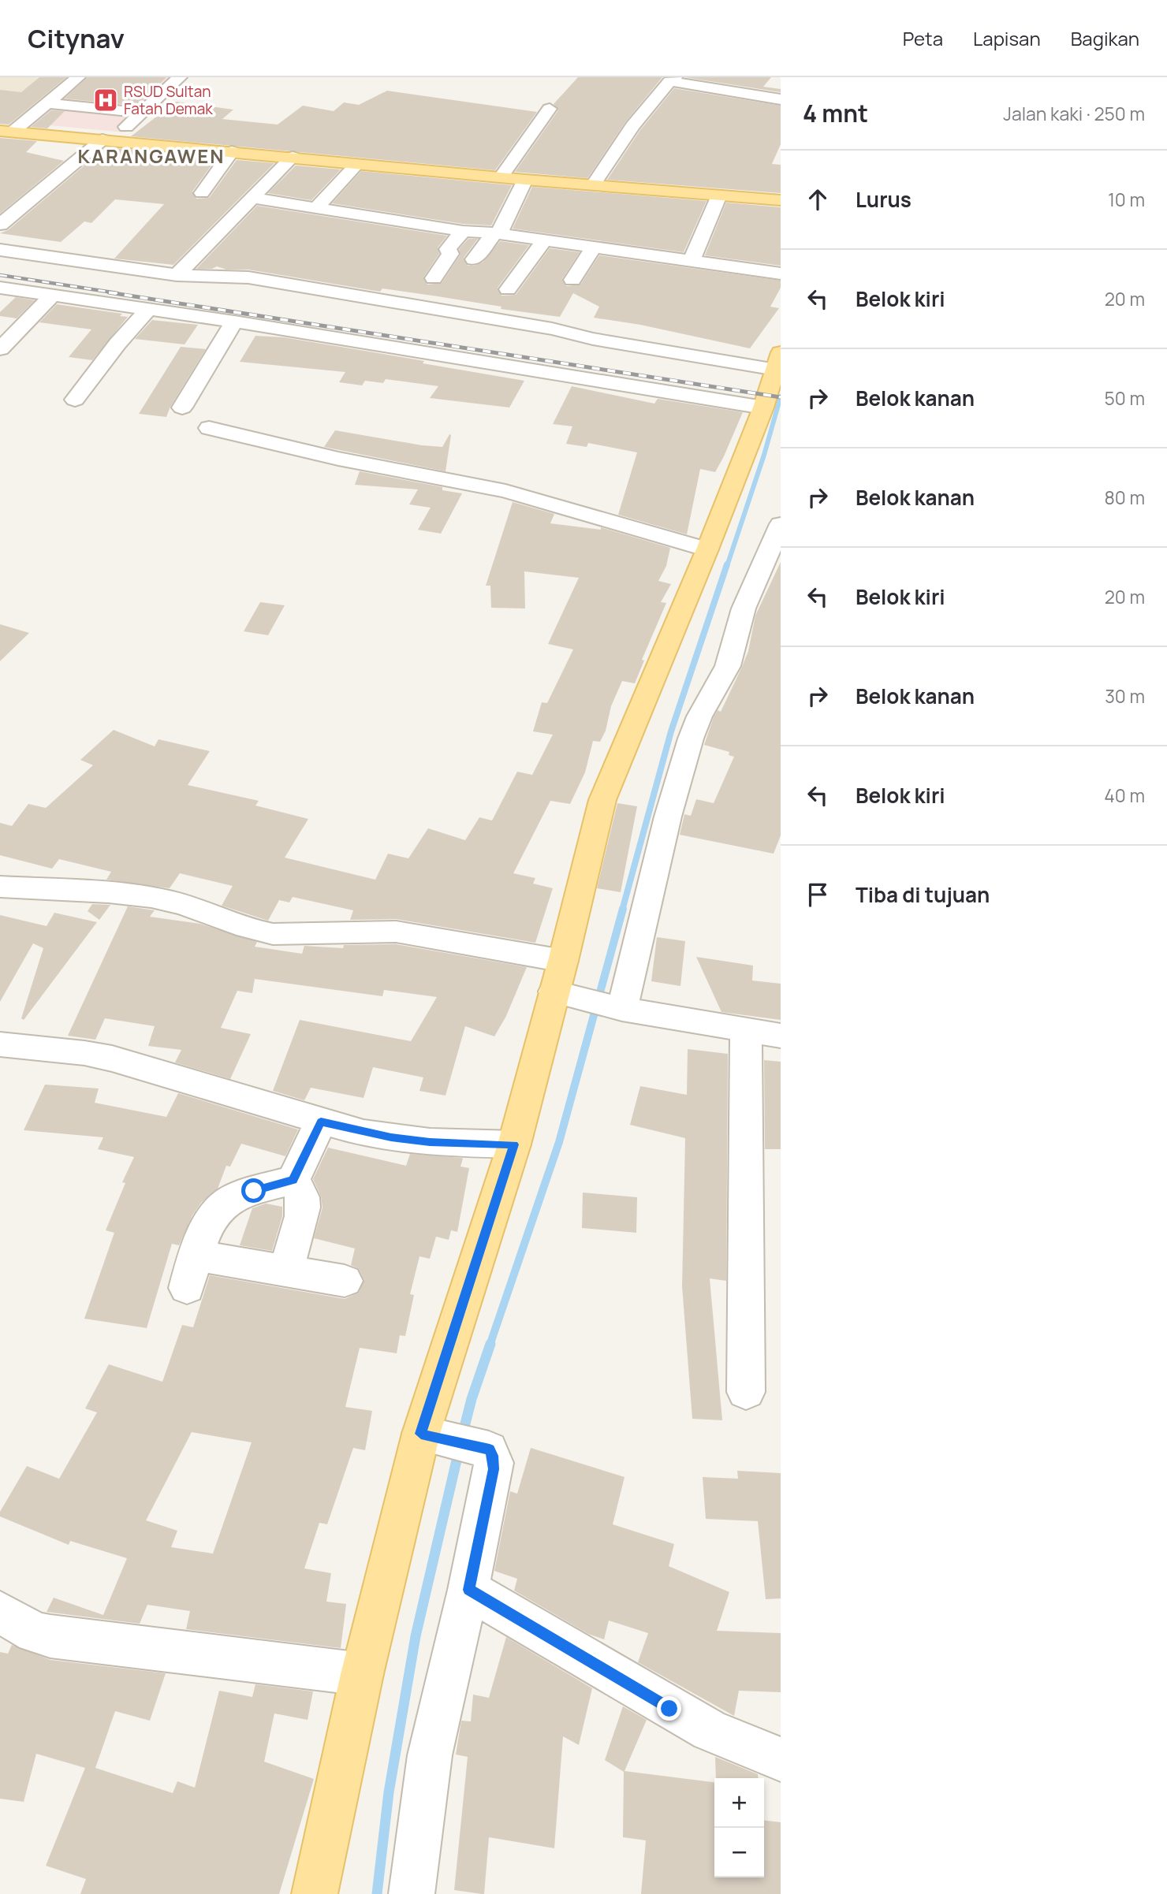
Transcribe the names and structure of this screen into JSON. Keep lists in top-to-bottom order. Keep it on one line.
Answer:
{"districts":["KARANGAWEN"],"places":{"hospital":["RSUD Sultan Fatah Demak"]},"page":{"header":"Citynav","nav":["Peta","Lapisan","Bagikan"],"heading":["4 mnt","Jalan kaki · 250 m"],"list":[["Lurus","10 m"],["Belok kiri","20 m"],["Belok kanan","50 m"],["Belok kanan","80 m"],["Belok kiri","20 m"],["Belok kanan","30 m"],["Belok kiri","40 m"],"Tiba di tujuan"],"map_buttons":["+","−"]}}
